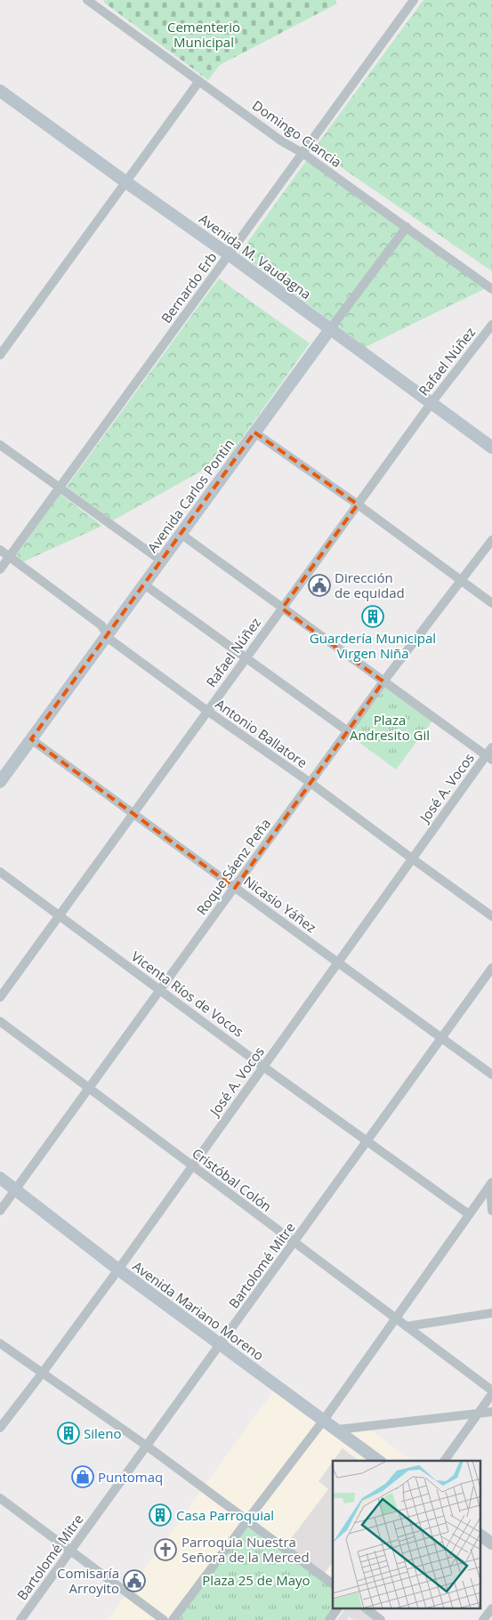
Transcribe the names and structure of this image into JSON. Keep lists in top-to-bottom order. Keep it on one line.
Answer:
{"streets":{"main road":["Avenida M. Vaudagna","Avenida Carlos Pontin","Avenida Mariano Moreno"],"street":["Domingo Ciancia","Bernardo Erb","Rafael Núñez","Antonio Ballatore","José A. Vocos","Roque Sáenz Peña","Nicasio Yáñez","Vicenta Ríos de Vocos","Cristóbal Colón","Bartolomé Mitre"]},"crossings":[["Domingo Ciancia","Bernardo Erb"],["Domingo Ciancia","Avenida Carlos Pontin"],["Avenida M. Vaudagna","Bernardo Erb"],["Avenida M. Vaudagna","Rafael Núñez"],["Avenida M. Vaudagna","Avenida Carlos Pontin"],["Bernardo Erb","Antonio Ballatore"],["Rafael Núñez","Antonio Ballatore"],["Rafael Núñez","Nicasio Yáñez"],["Rafael Núñez","Vicenta Ríos de Vocos"],["Avenida Carlos Pontin","Antonio Ballatore"],["Avenida Carlos Pontin","Nicasio Yáñez"],["Antonio Ballatore","José A. Vocos"],["Antonio Ballatore","Roque Sáenz Peña"],["José A. Vocos","Nicasio Yáñez"],["José A. Vocos","Vicenta Ríos de Vocos"],["José A. Vocos","Cristóbal Colón"],["José A. Vocos","Avenida Mariano Moreno"],["Roque Sáenz Peña","Nicasio Yáñez"],["Roque Sáenz Peña","Vicenta Ríos de Vocos"],["Roque Sáenz Peña","Cristóbal Colón"],["Roque Sáenz Peña","Avenida Mariano Moreno"],["Nicasio Yáñez","Bartolomé Mitre"],["Vicenta Ríos de Vocos","Bartolomé Mitre"],["Cristóbal Colón","Bartolomé Mitre"],["Bartolomé Mitre","Avenida Mariano Moreno"]],"parks":["Cementerio Municipal","Plaza Andresito Gil","Plaza 25 de Mayo"],"places":{"public building":["Dirección de equidad","Comisaría Arroyito"],"building":["Guardería Municipal Virgen Niña","Sileno","Casa Parroquial"],"shop":["Puntomaq"],"church":["Parroquia Nuestra Señora de la Merced"]}}
